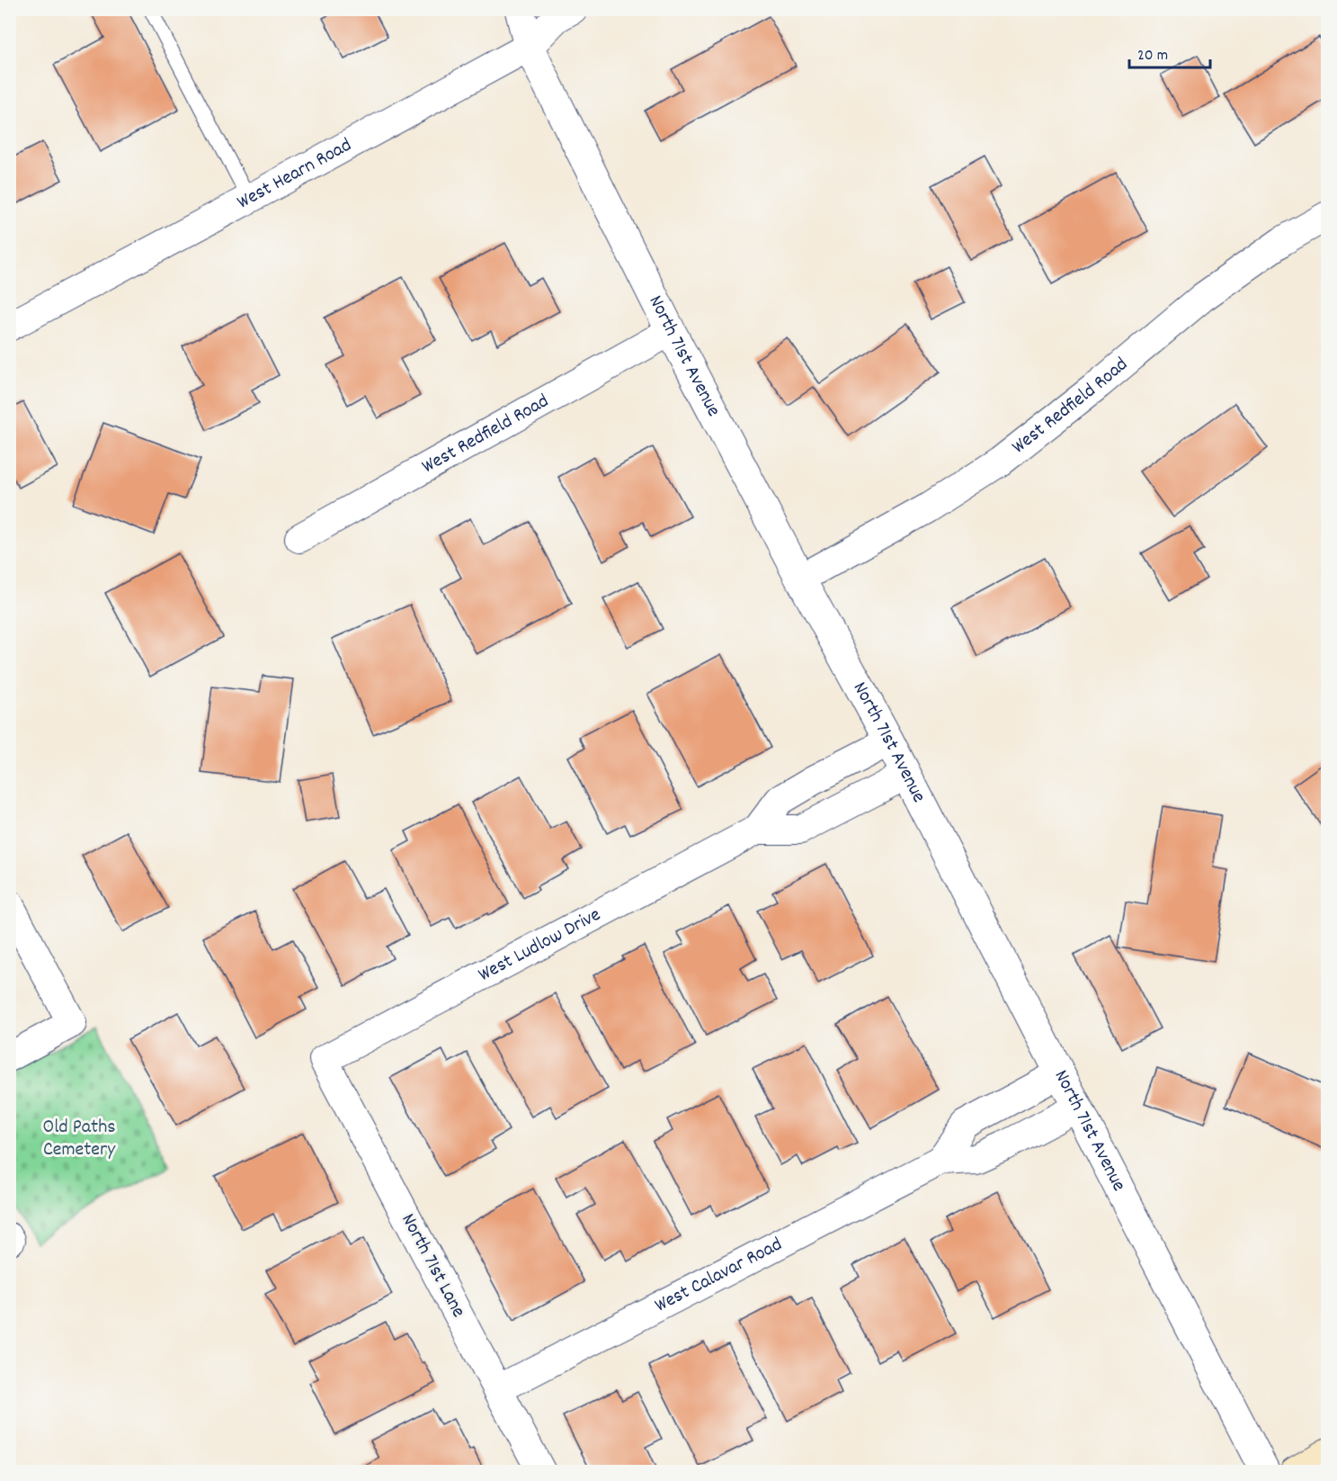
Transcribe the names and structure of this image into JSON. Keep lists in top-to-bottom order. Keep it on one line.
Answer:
{"streets":{"street":["West Hearn Road","North 71st Avenue","West Redfield Road","West Ludlow Drive","North 71st Lane","West Calavar Road"]},"crossings":[["West Hearn Road","North 71st Avenue"],["North 71st Avenue","West Redfield Road"],["North 71st Avenue","West Ludlow Drive"],["North 71st Avenue","West Calavar Road"],["West Ludlow Drive","North 71st Lane"],["North 71st Lane","West Calavar Road"]],"parks":["Old Paths Cemetery"],"scale_bar":"20 m"}
